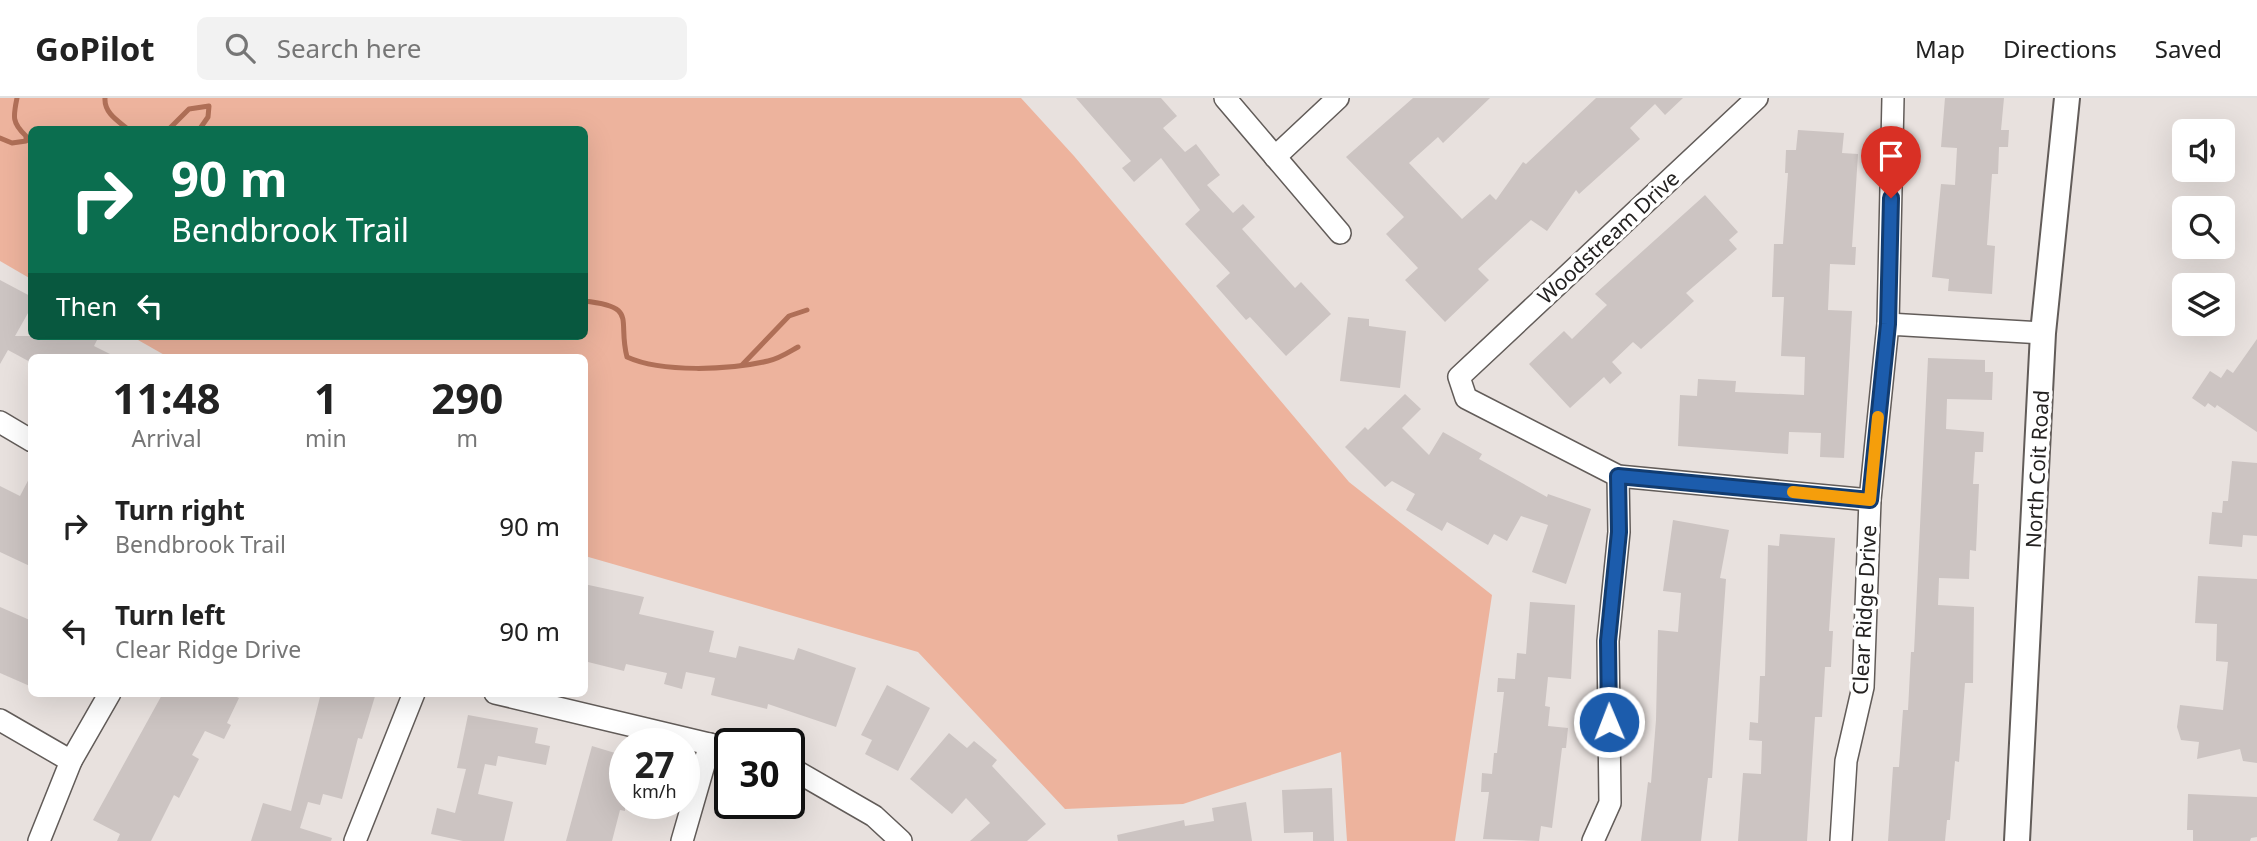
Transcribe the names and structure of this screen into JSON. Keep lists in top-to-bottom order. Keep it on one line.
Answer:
{"streets":{"street":["Woodstream Drive","North Coit Road","Clear Ridge Drive"]},"page":{"header":"GoPilot","search":"Search here","nav":["Map","Directions","Saved"],"turn":["90 m","Bendbrook Trail"],"then":"Then","eta":["11:48","Arrival","1","min","290","m"],"list":[{"name":"Turn right","note":"Bendbrook Trail","value":"90 m"},{"name":"Turn left","note":"Clear Ridge Drive","value":"90 m"}],"speed":"27 km/h","limit":"30"}}
